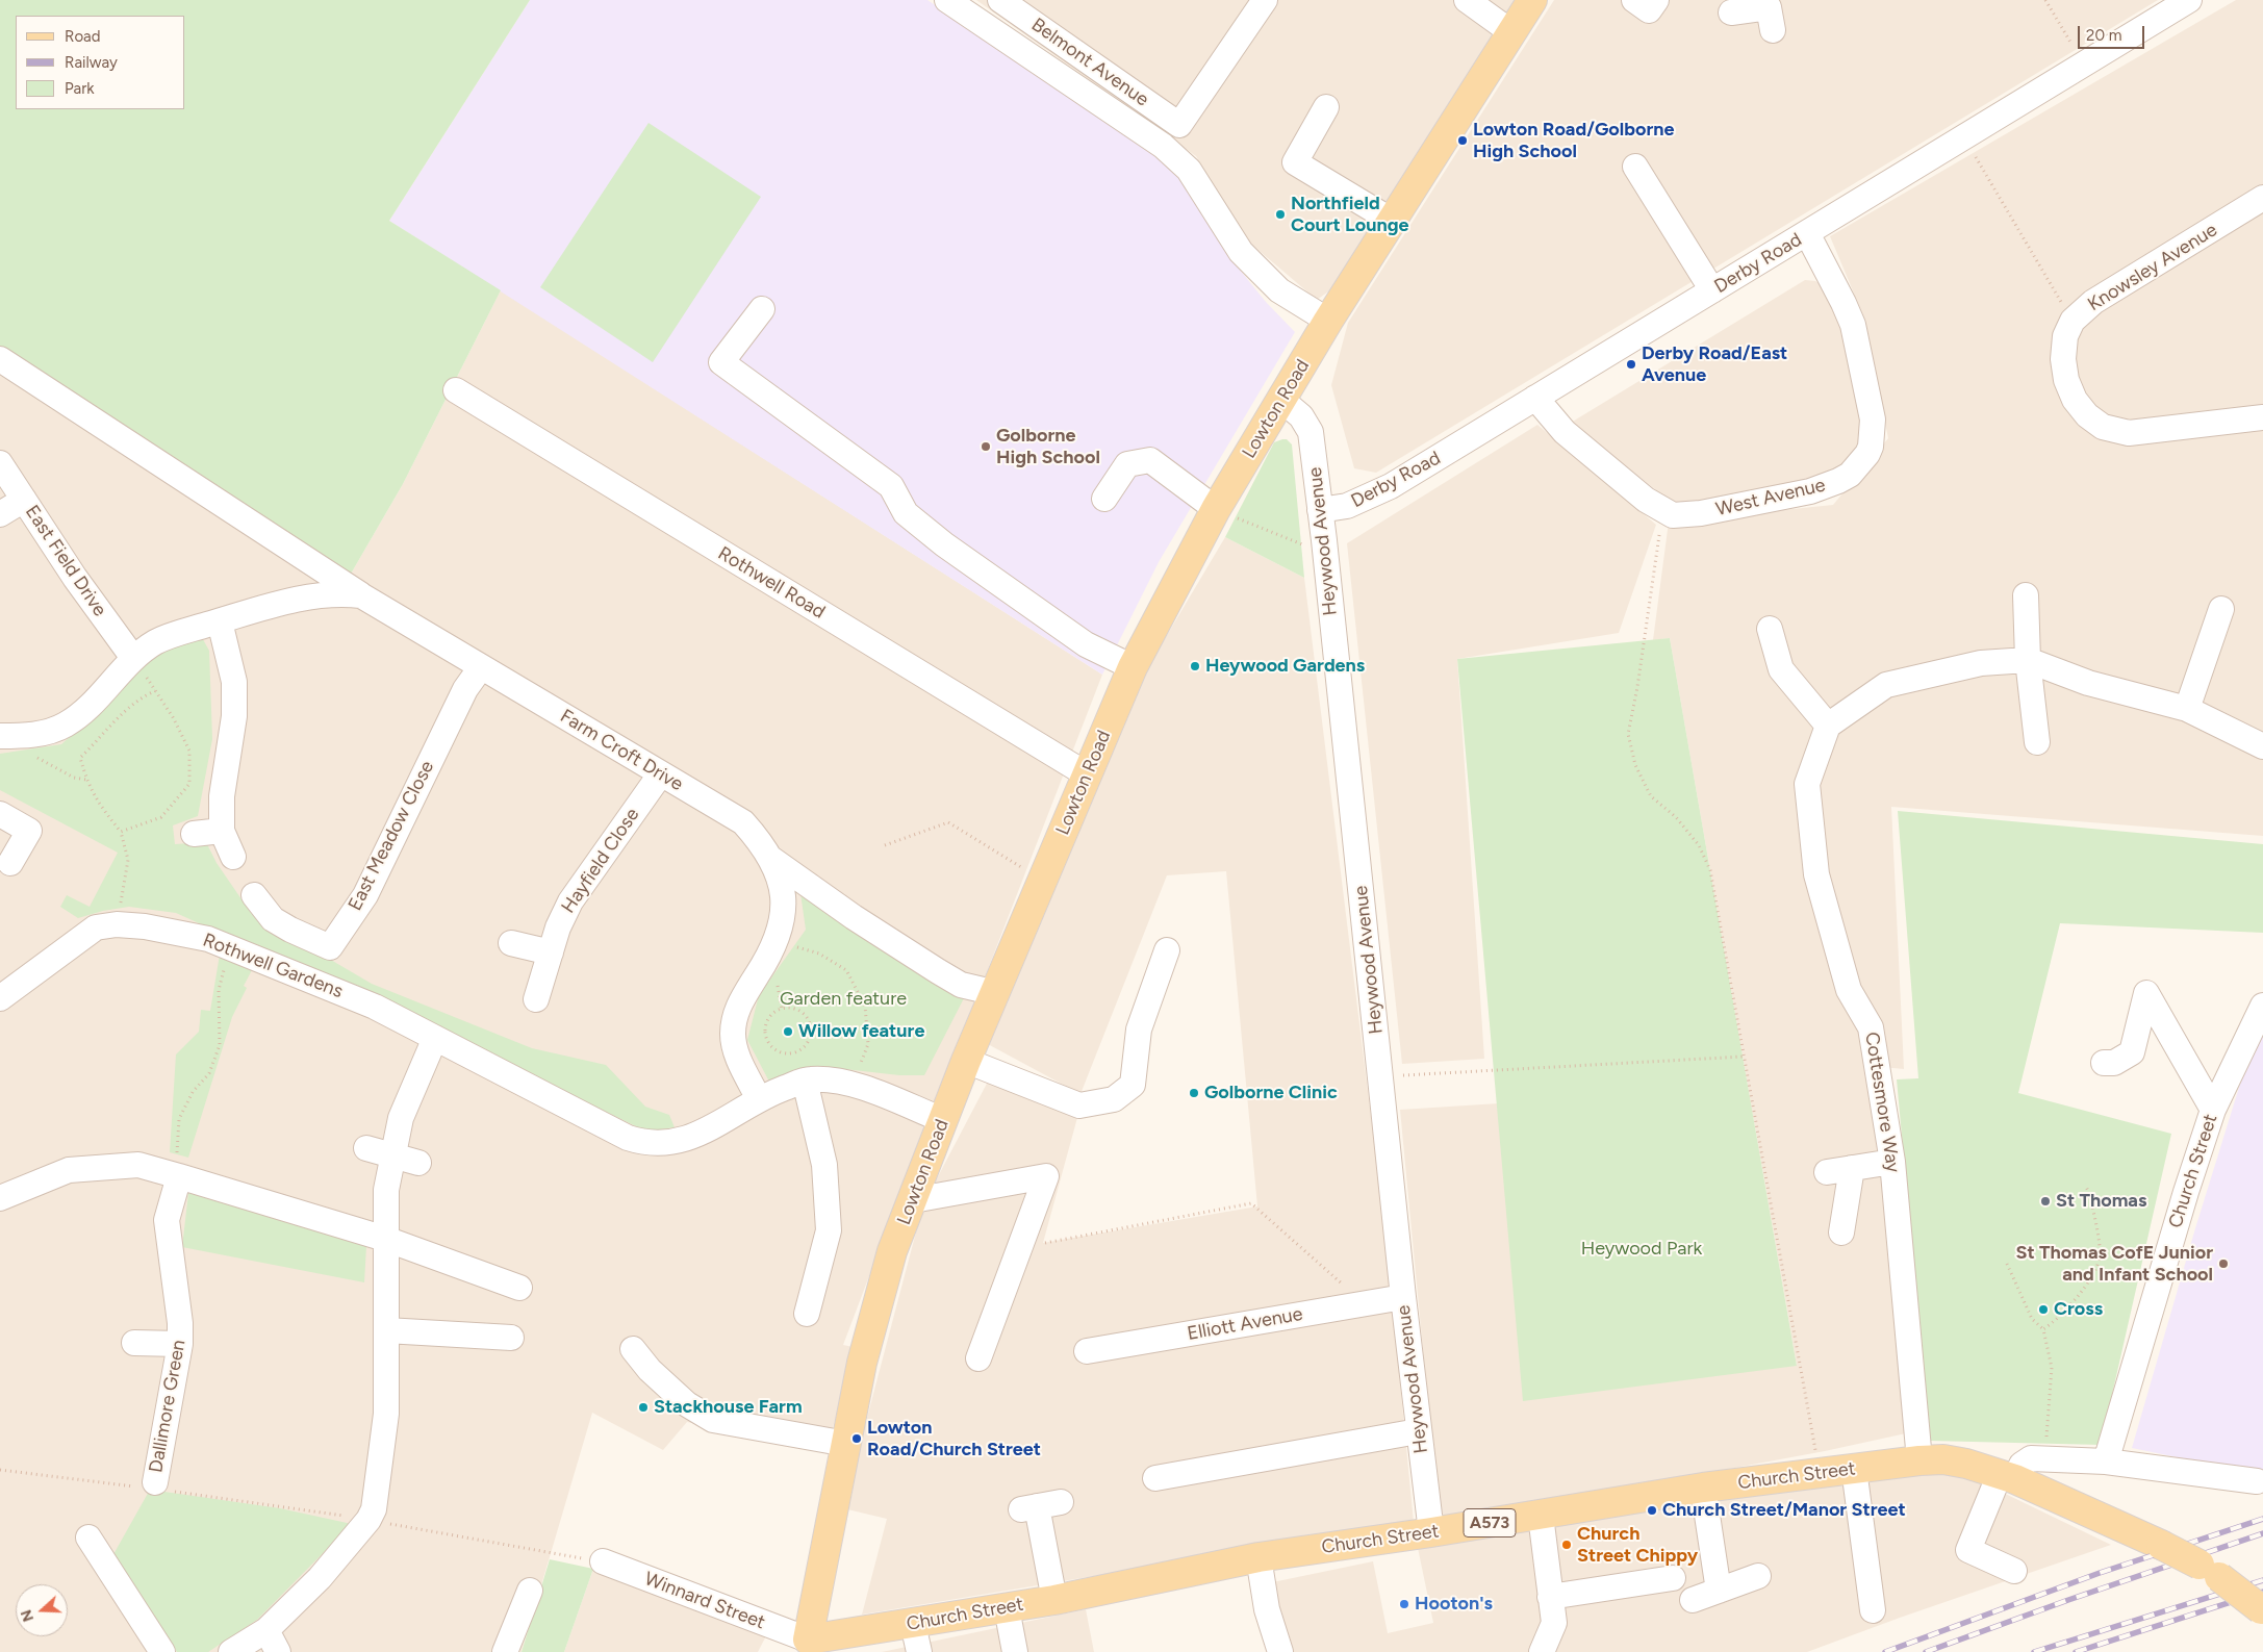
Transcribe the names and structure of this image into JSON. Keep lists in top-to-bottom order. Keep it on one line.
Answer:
{"streets":{"main road":["Lowton Road","Church Street","A573"],"street":["Belmont Avenue","Derby Road","Knowsley Avenue","West Avenue","Heywood Avenue","East Field Drive","Rothwell Road","Farm Croft Drive","East Meadow Close","Hayfield Close","Rothwell Gardens","Cottesmore Way","Elliott Avenue","Dallimore Green","Winnard Street"]},"crossings":[["Derby Road","West Avenue"],["Derby Road","Heywood Avenue"],["Lowton Road","Heywood Avenue"],["Lowton Road","Rothwell Road"],["Lowton Road","Church Street"],["Lowton Road","Winnard Street"],["Heywood Avenue","Church Street"],["Heywood Avenue","Elliott Avenue"],["East Field Drive","Farm Croft Drive"],["Farm Croft Drive","East Meadow Close"],["Farm Croft Drive","Hayfield Close"],["Farm Croft Drive","Rothwell Gardens"],["Cottesmore Way","Church Street"],["Church Street","Winnard Street"]],"parks":["Garden feature","Heywood Park"],"places":["Lowton Road/Golborne High School","Northfield Court Lounge","Derby Road/East Avenue","Golborne High School","Heywood Gardens","Willow feature","Golborne Clinic","St Thomas","St Thomas CofE Junior and Infant School","Cross","Stackhouse Farm","Lowton Road/Church Street","Church Street/Manor Street","Church Street Chippy","Hooton's"],"legend":["Road","Railway","Park"],"scale_bar":"20 m","north":"left"}
